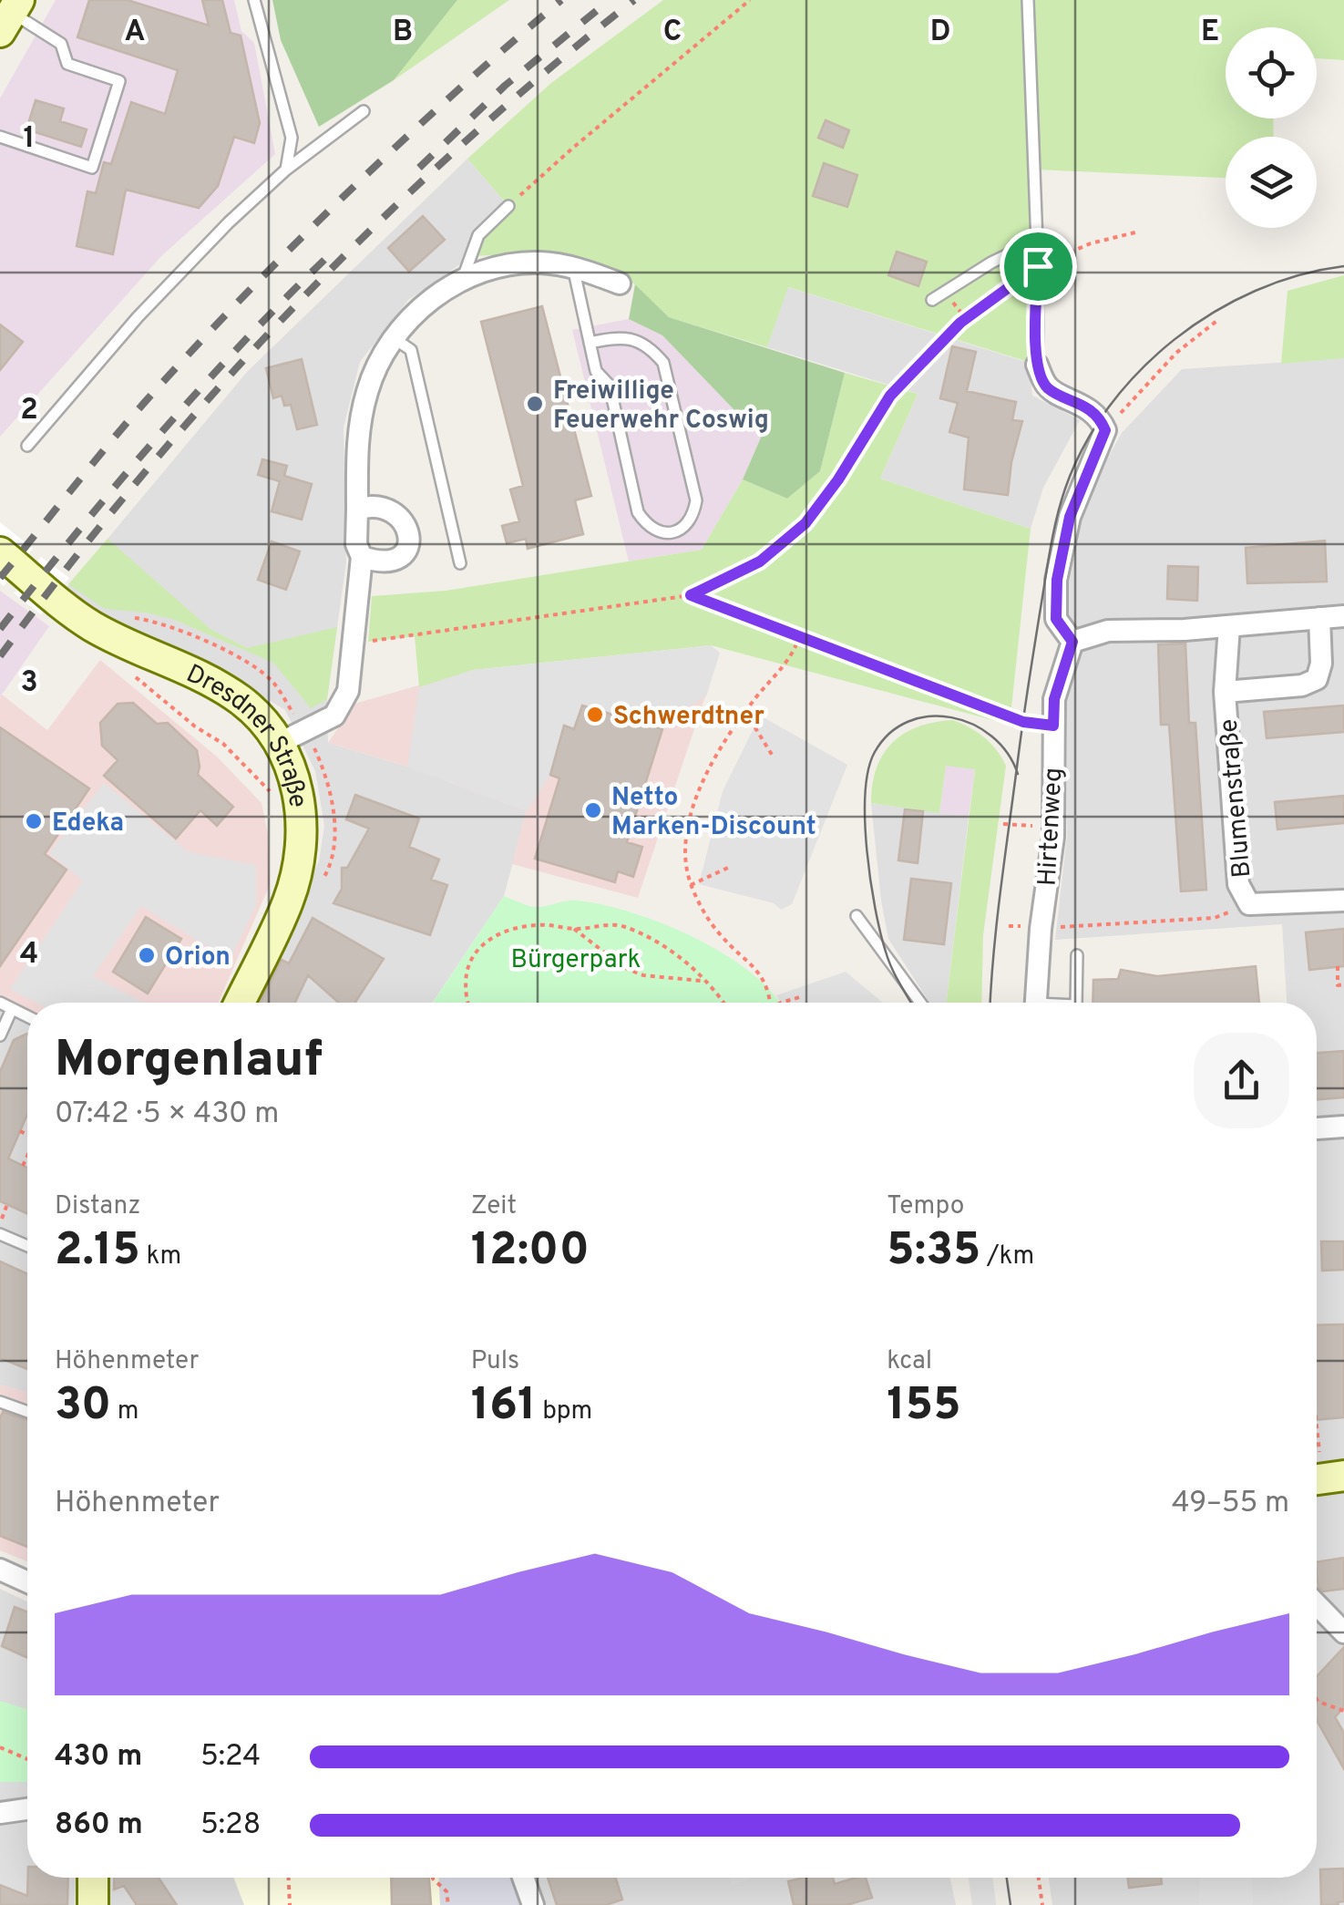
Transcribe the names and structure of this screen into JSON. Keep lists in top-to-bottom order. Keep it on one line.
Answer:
{"streets":{"main road":["Dresdner Straße"],"street":["Blumenstraße","Hirtenweg"]},"parks":["Bürgerpark"],"places":["Freiwillige Feuerwehr Coswig","Schwerdtner","Netto Marken-Discount","Edeka","Orion"],"page":{"heading":["Morgenlauf","07:42 · 5 × 430 m"],"stats":[["Distanz","2.15 km"],["Zeit","12:00"],["Tempo","5:35 /km"],["Höhenmeter","30 m"],["Puls","161 bpm"],["kcal","155"]],"chart":["Höhenmeter","49–55 m"],"list":[{"name":"430 m","note":"5:24"},{"name":"860 m","note":"5:28"}]},"grid":{"columns":["A","B","C","D","E"],"rows":["1","2","3","4"]}}
